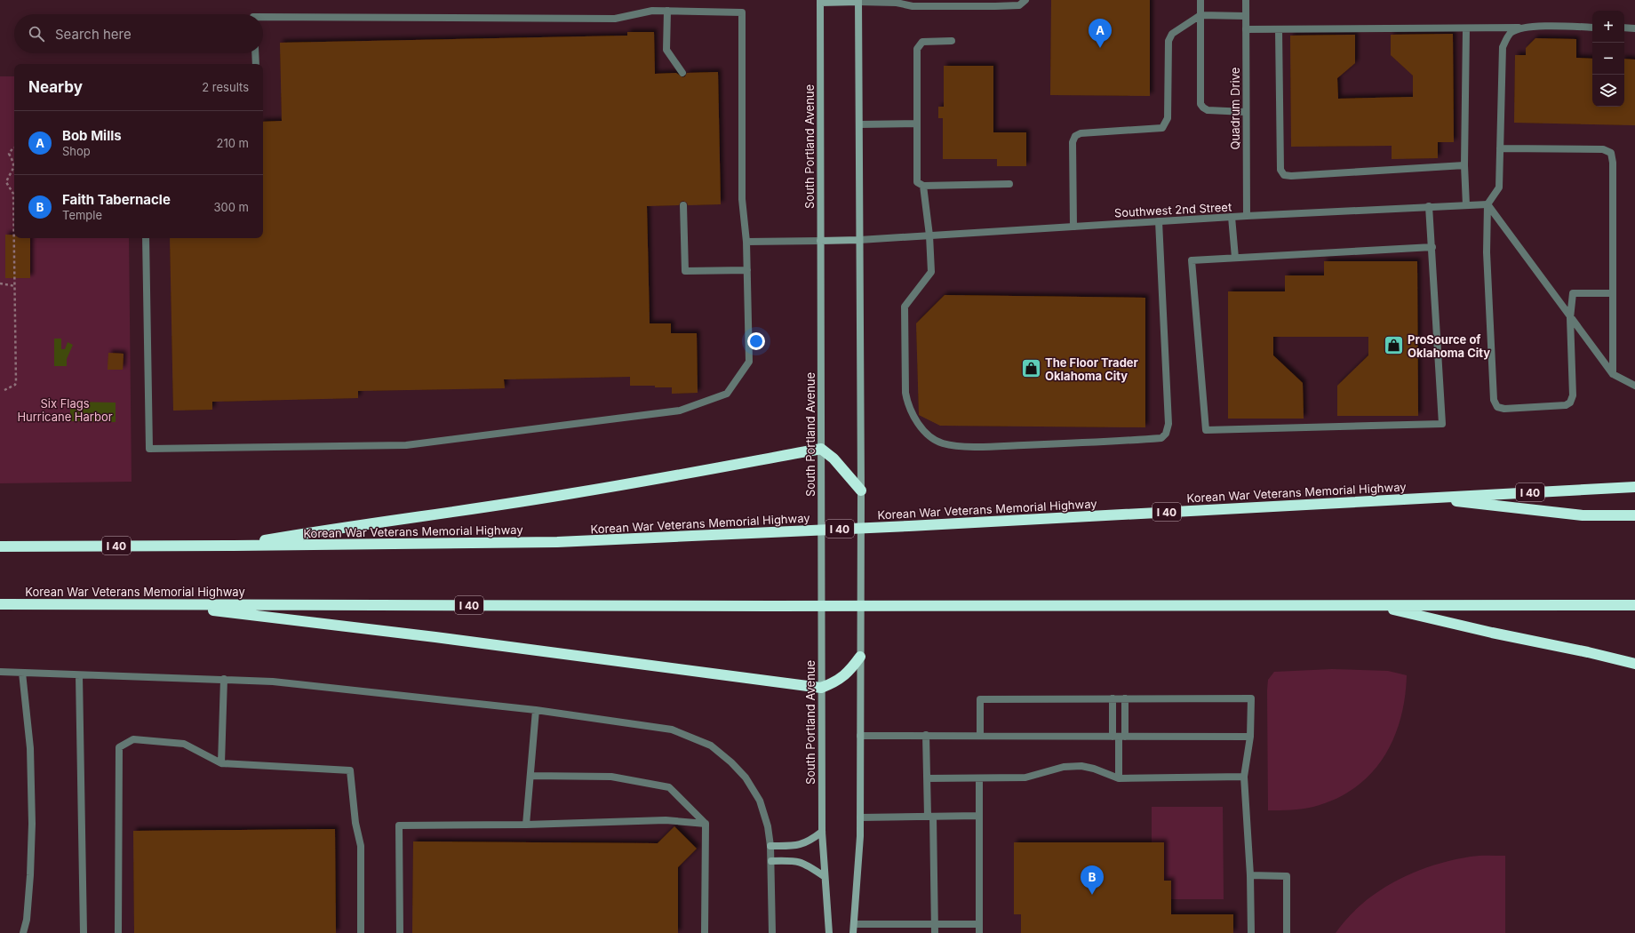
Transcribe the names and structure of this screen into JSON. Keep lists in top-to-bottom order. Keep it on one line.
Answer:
{"streets":{"highway":["Korean War Veterans Memorial Highway","I 40"],"main road":["South Portland Avenue"],"street":["Quadrum Drive","Southwest 2nd Street"]},"crossings":[["Quadrum Drive","Southwest 2nd Street"]],"parks":["Six Flags Hurricane Harbor"],"places":{"shop":["ProSource of Oklahoma City","The Floor Trader Oklahoma City"]},"page":{"map_buttons":["+","−"],"search":"Search here","pins":["A","B"],"heading":["Nearby","2 results"],"list":[{"mark":"A","name":"Bob Mills","note":"Shop","value":"210 m"},{"mark":"B","name":"Faith Tabernacle","note":"Temple","value":"300 m"}]}}
